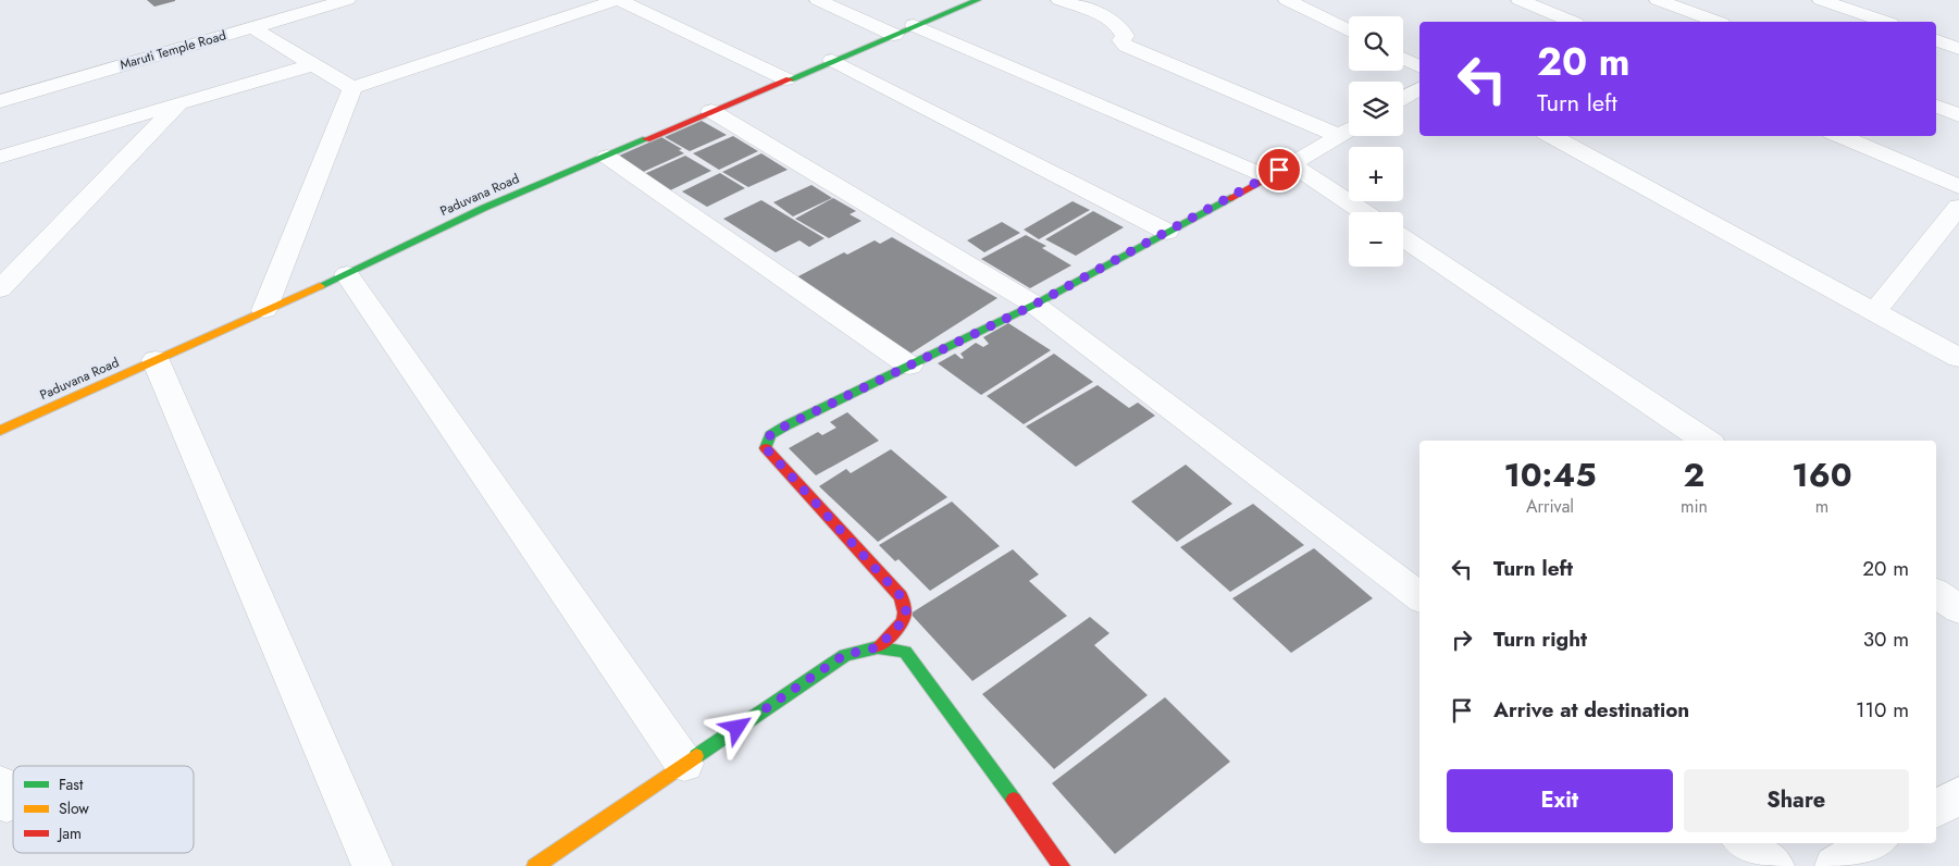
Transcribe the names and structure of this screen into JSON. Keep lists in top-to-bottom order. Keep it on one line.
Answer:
{"streets":{"street":["Maruti Temple Road","Paduvana Road"]},"legend":["Fast","Slow","Jam"],"page":{"map_buttons":["+","−"],"turn":["20 m","Turn left"],"eta":["10:45","Arrival","2","min","160","m"],"list":[{"name":"Turn left","value":"20 m"},{"name":"Turn right","value":"30 m"},{"name":"Arrive at destination","value":"110 m"}],"buttons":["Exit","Share"]}}
